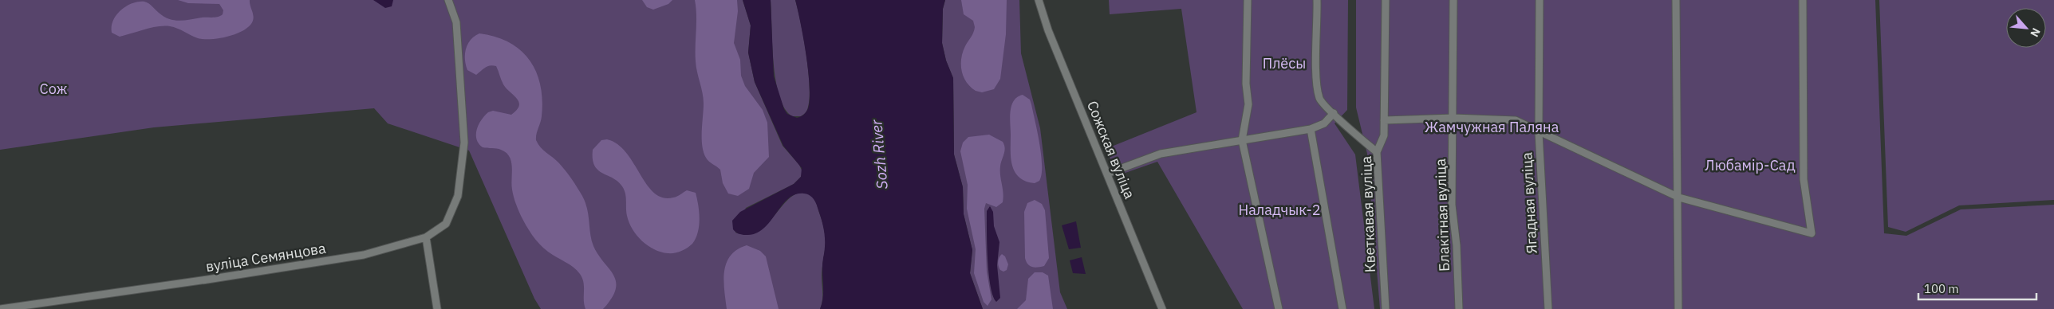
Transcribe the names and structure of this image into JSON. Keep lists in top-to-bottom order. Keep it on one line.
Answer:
{"streets":{"street":["Сожская вуліца","Ягадная вуліца","Кветкавая вуліца","Блакітная вуліца","вуліца Семянцова"]},"water":["Sozh River"],"parks":["Плёсы","Сож","Жамчужная Паляна","Любамір-Сад","Наладчык-2"],"scale_bar":"100 m","north":"bottom right"}
